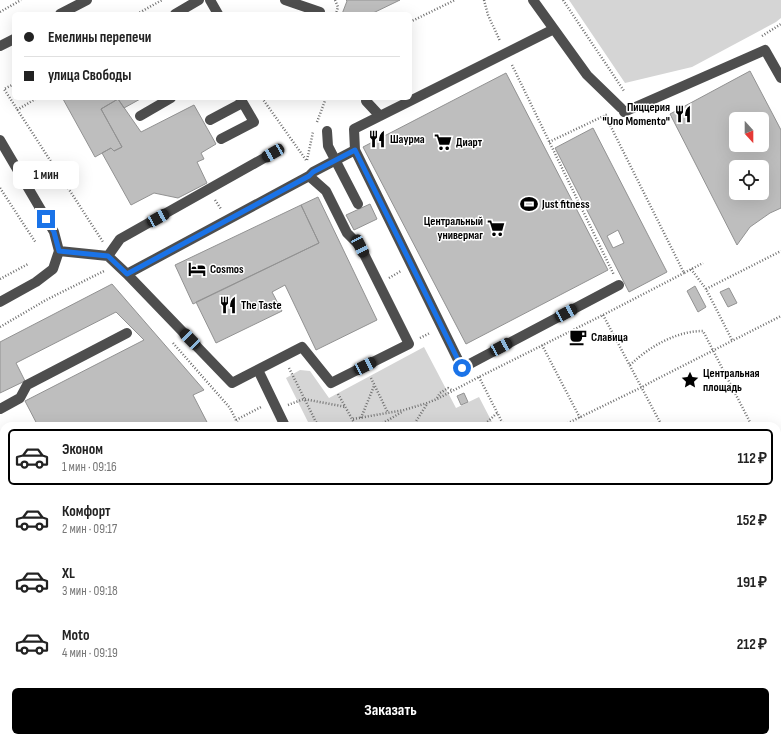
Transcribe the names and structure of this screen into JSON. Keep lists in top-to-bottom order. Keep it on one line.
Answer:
{"places":{"restaurant":["Пиццерия \"Uno Momento\"","Шаурма","The Taste"],"supermarket":["Диарт","Центральный универмаг"],"sports":["Just fitness"],"hotel":["Cosmos"],"cafe":["Славица"],"place":["Центральная площадь"]},"north":"bottom","page":{"banner":["Емелины перепечи","улица Свободы"],"bubble":"1 мин","list":[{"name":"Эконом","note":"1 мин · 09:16","value":"112 ₽"},{"name":"Комфорт","note":"2 мин · 09:17","value":"152 ₽"},{"name":"XL","note":"3 мин · 09:18","value":"191 ₽"},{"name":"Moto","note":"4 мин · 09:19","value":"212 ₽"}],"buttons":"Заказать"}}
